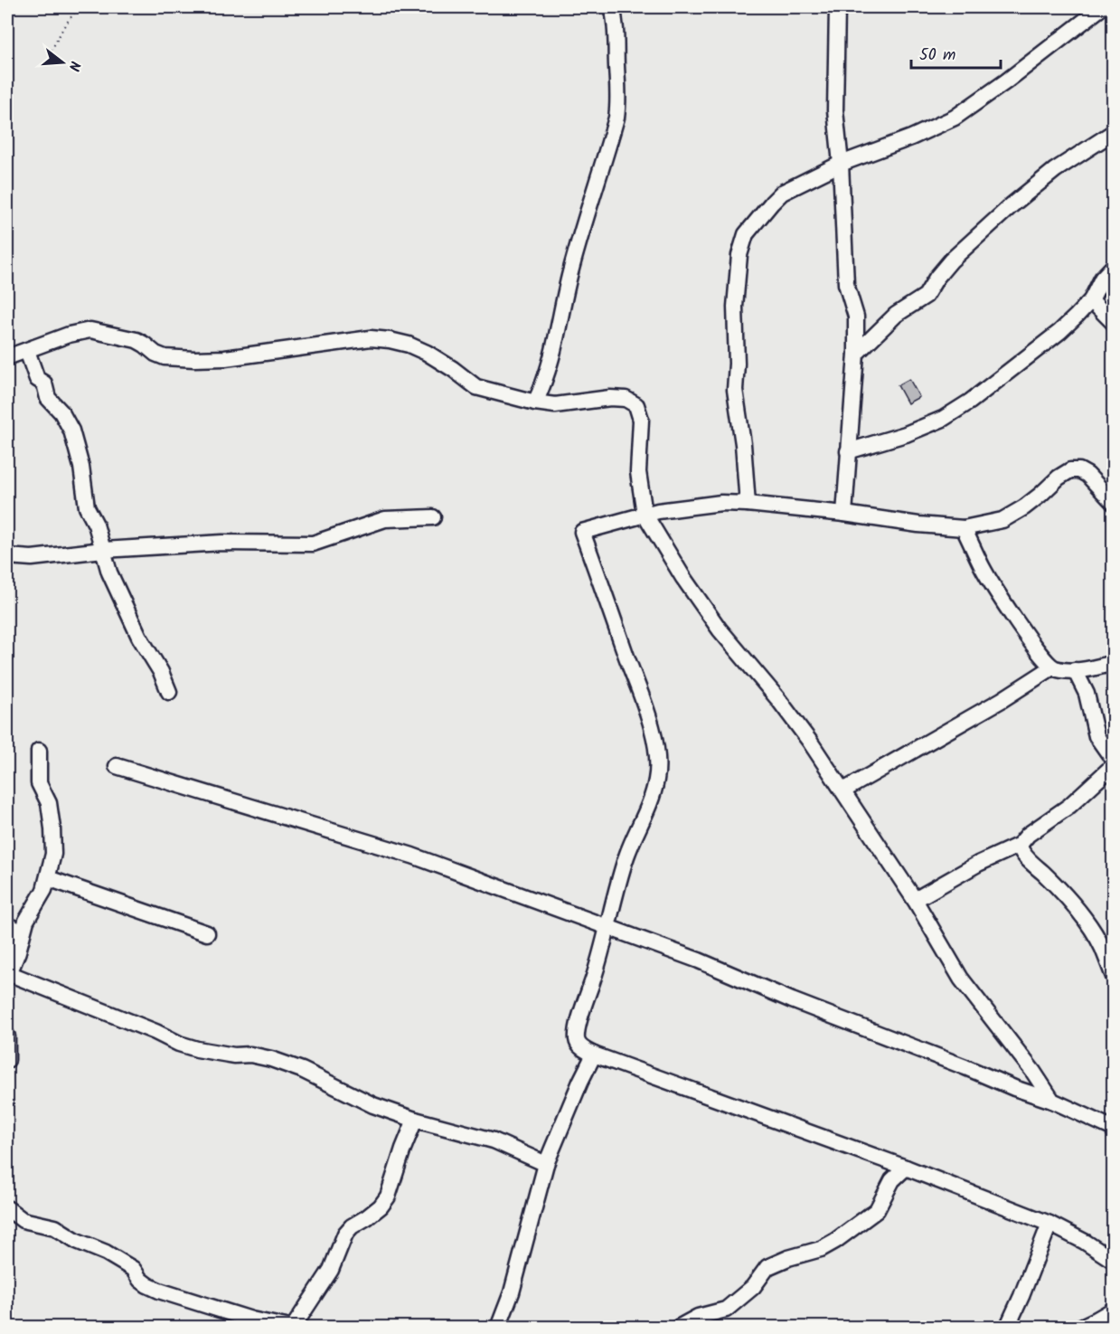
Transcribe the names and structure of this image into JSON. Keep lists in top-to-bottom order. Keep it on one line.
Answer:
{"scale_bar":"50 m","north":"right"}
